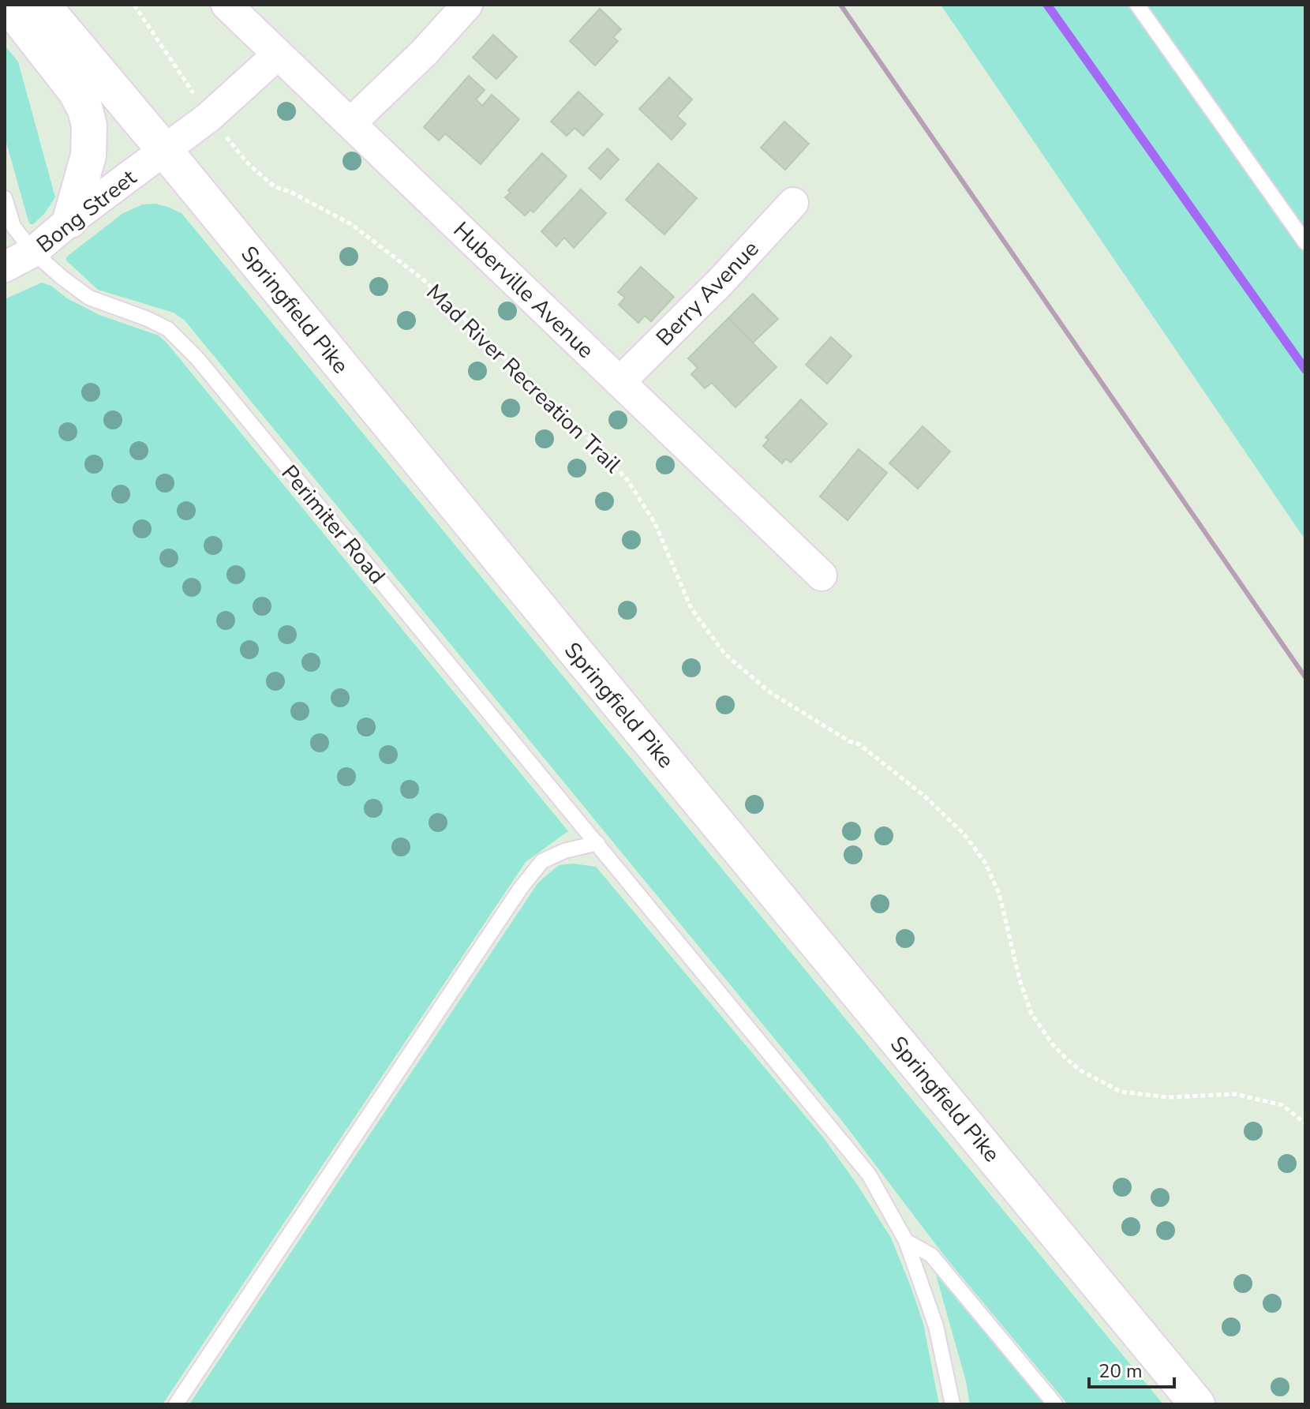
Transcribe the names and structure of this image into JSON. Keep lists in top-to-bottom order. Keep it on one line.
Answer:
{"streets":{"main road":["Springfield Pike"],"street":["Bong Street","Huberville Avenue","Berry Avenue"],"lane":["Perimiter Road"],"path":["Mad River Recreation Trail"]},"crossings":[["Bong Street","Huberville Avenue"],["Bong Street","Springfield Pike"],["Bong Street","Mad River Recreation Trail"],["Bong Street","Perimiter Road"],["Huberville Avenue","Berry Avenue"]],"scale_bar":"20 m"}
